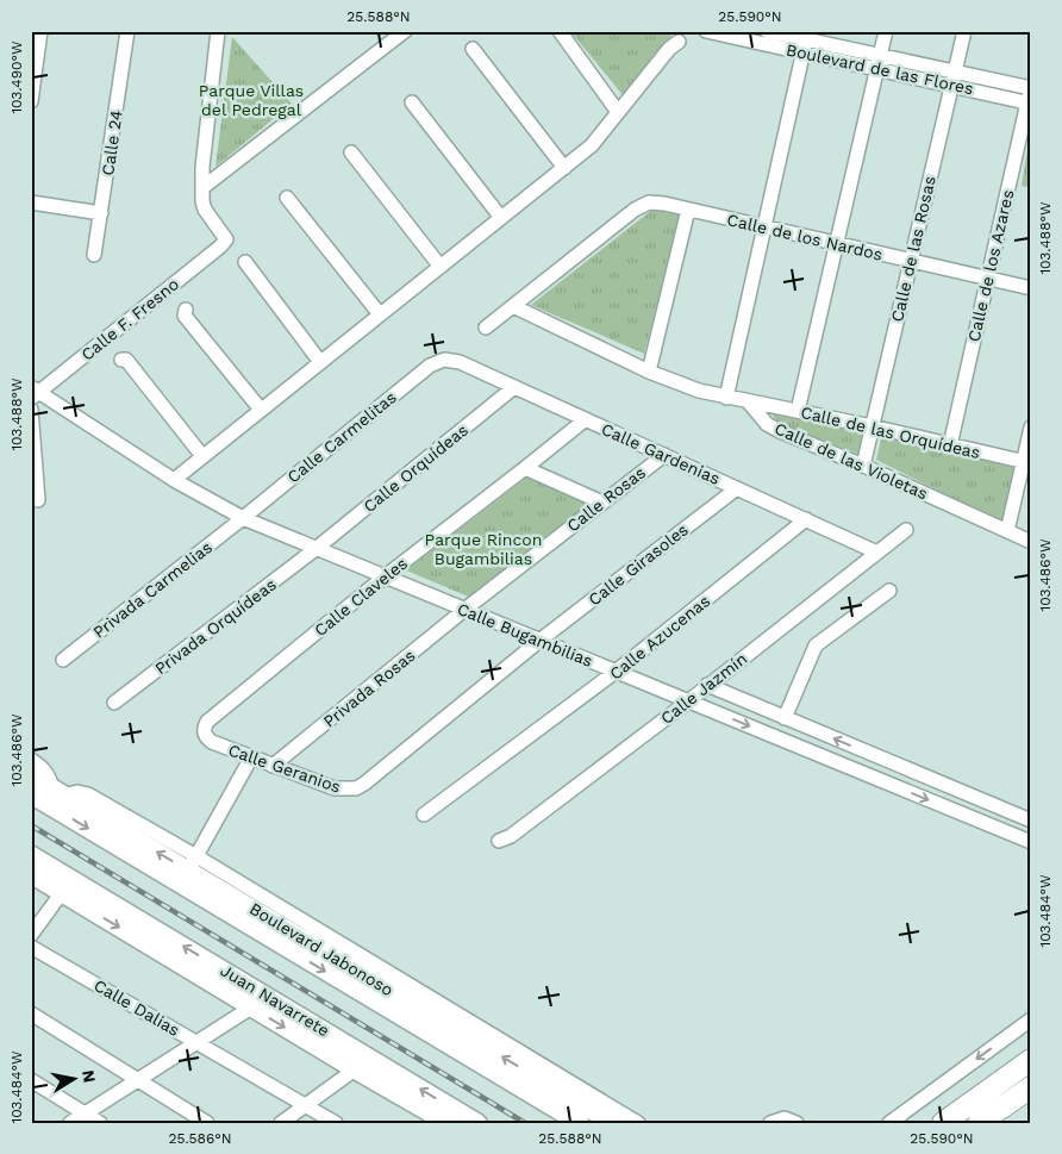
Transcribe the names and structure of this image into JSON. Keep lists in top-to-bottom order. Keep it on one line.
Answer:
{"streets":{"main road":["Boulevard Jabonoso","Juan Navarrete"],"street":["Boulevard de las Flores","Calle 24","Calle de los Nardos","Calle de las Rosas","Calle de los Azares","Calle F. Fresno","Calle de las Orquídeas","Calle Carmelitas","Calle Gardenias","Calle de las Violetas","Calle Orquídeas","Calle Rosas","Calle Girasoles","Privada Carmelias","Calle Claveles","Privada Orquídeas","Calle Bugambilias","Calle Azucenas","Privada Rosas","Calle Jazmín","Calle Geranios","Calle Dalias"]},"crossings":[["Boulevard de las Flores","Calle de las Rosas"],["Boulevard de las Flores","Calle de los Azares"],["Calle de los Nardos","Calle de las Rosas"],["Calle de los Nardos","Calle de los Azares"],["Calle de las Rosas","Calle de las Orquídeas"],["Calle de las Rosas","Calle de las Violetas"],["Calle de los Azares","Calle de las Orquídeas"],["Calle F. Fresno","Calle Bugambilias"],["Calle de las Orquídeas","Calle de las Violetas"],["Calle Carmelitas","Calle Gardenias"],["Calle Carmelitas","Privada Carmelias"],["Calle Carmelitas","Calle Bugambilias"],["Calle Gardenias","Calle Orquídeas"],["Calle Gardenias","Calle Rosas"],["Calle Gardenias","Calle Girasoles"],["Calle Gardenias","Calle Claveles"],["Calle Gardenias","Calle Azucenas"],["Calle Gardenias","Calle Jazmín"],["Calle Orquídeas","Privada Orquídeas"],["Calle Orquídeas","Calle Bugambilias"],["Calle Rosas","Calle Bugambilias"],["Calle Rosas","Privada Rosas"],["Calle Girasoles","Calle Bugambilias"],["Calle Girasoles","Calle Geranios"],["Privada Carmelias","Calle Bugambilias"],["Calle Claveles","Calle Bugambilias"],["Calle Claveles","Calle Geranios"],["Privada Orquídeas","Calle Bugambilias"],["Calle Bugambilias","Calle Azucenas"],["Calle Bugambilias","Privada Rosas"],["Calle Bugambilias","Calle Jazmín"],["Privada Rosas","Calle Geranios"]],"parks":["Parque Villas del Pedregal","Parque Rincon Bugambilias"],"north":"right","coordinates":["25.588°N","25.590°N","103.490°W","103.488°W","103.486°W","103.484°W","25.586°N"]}
